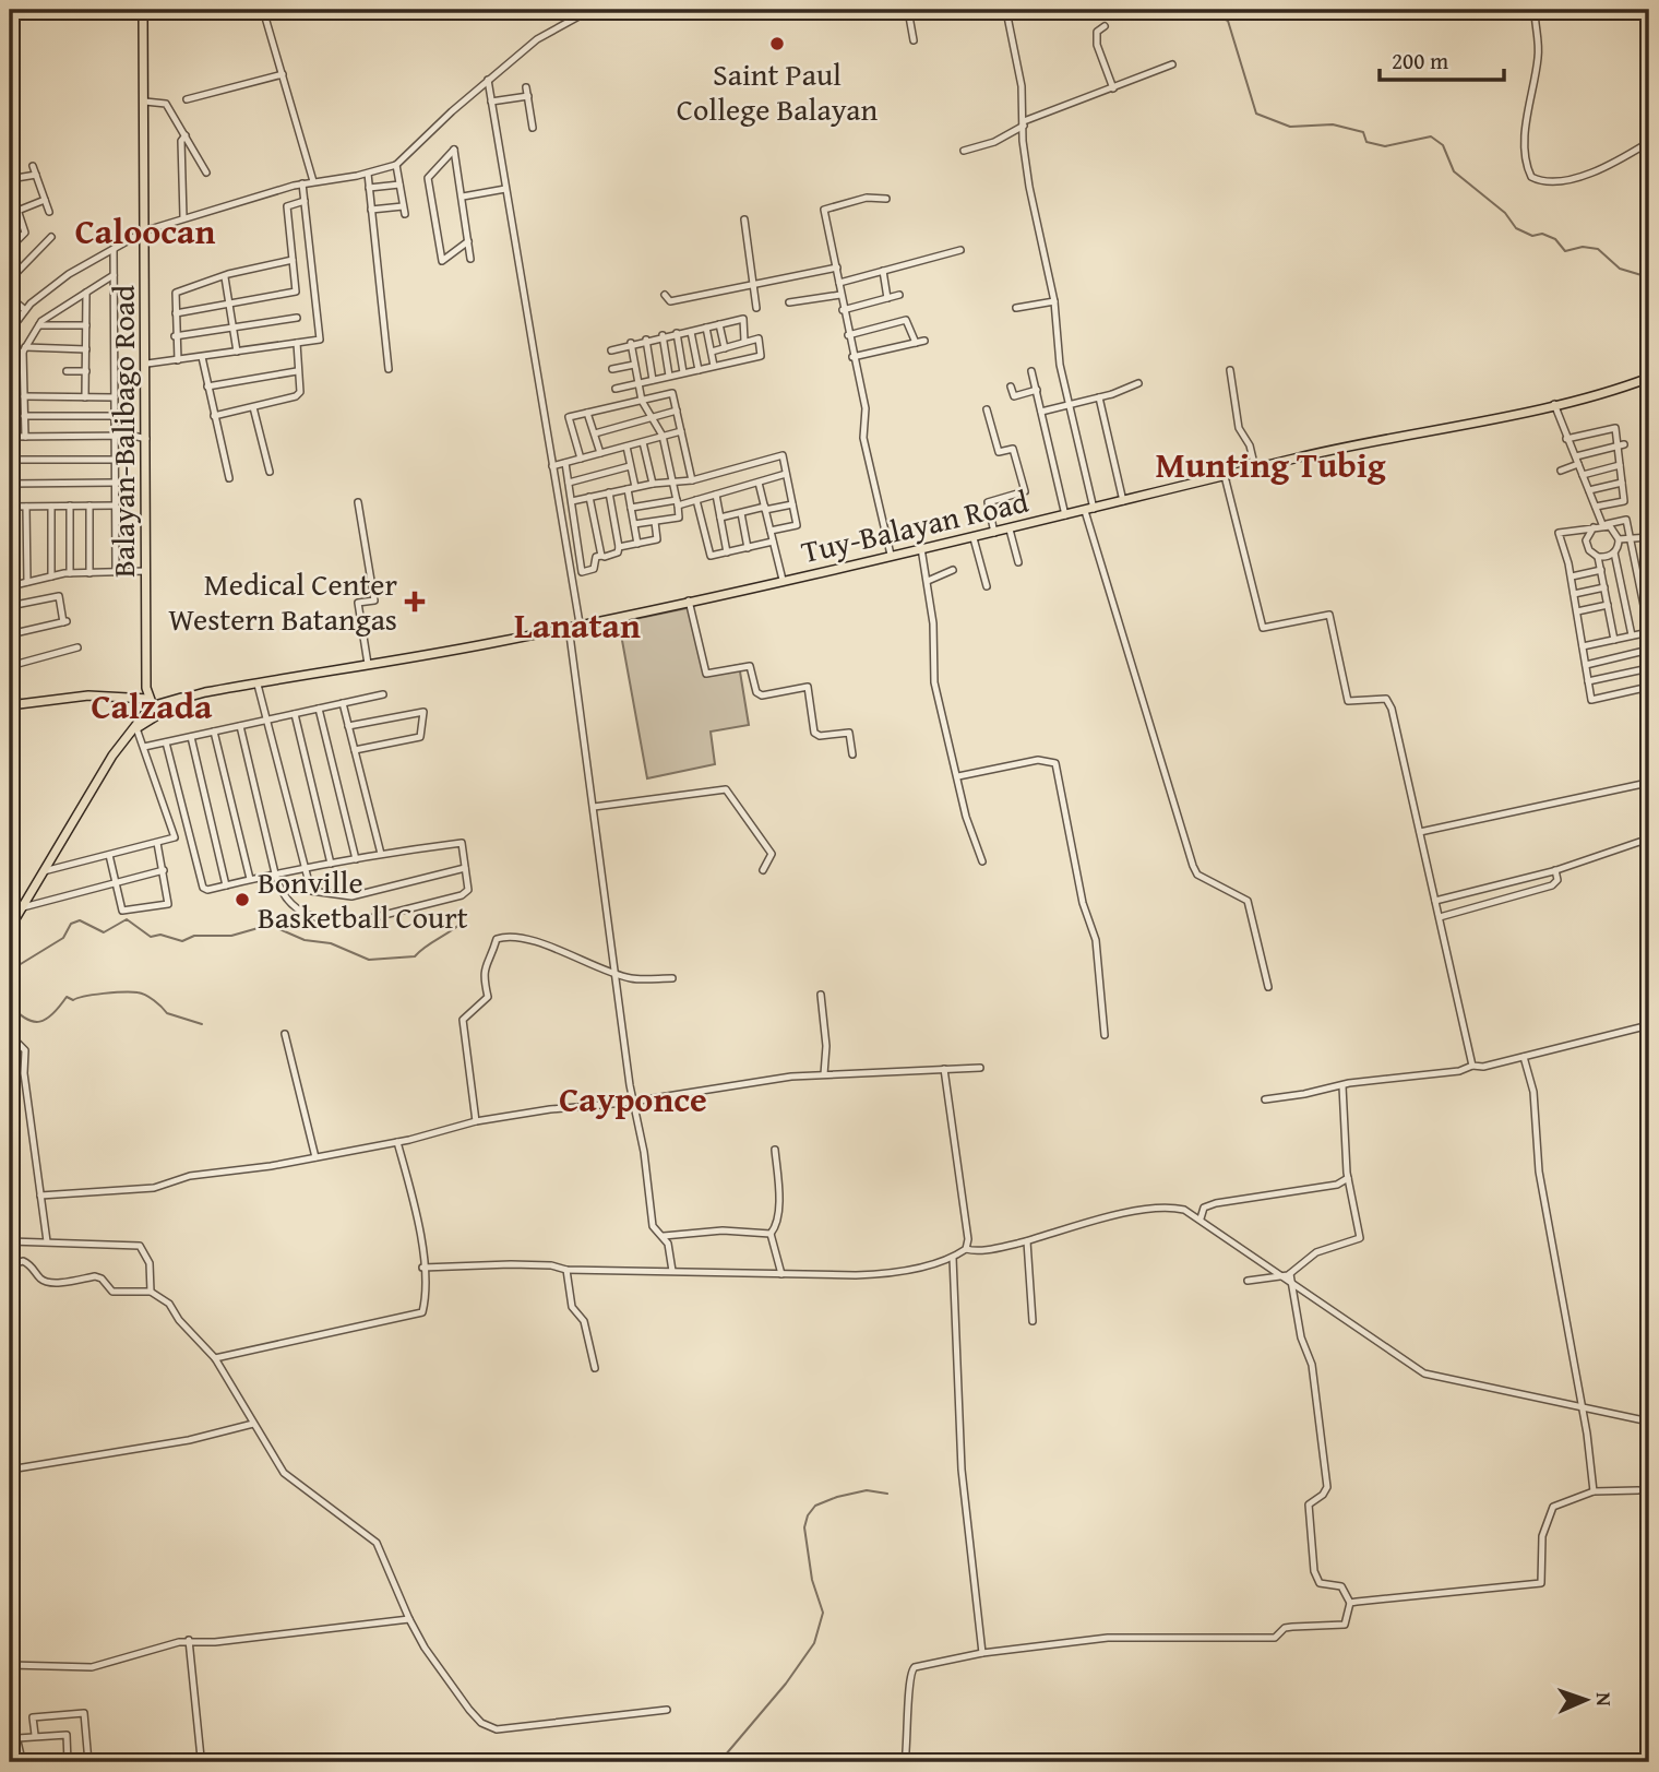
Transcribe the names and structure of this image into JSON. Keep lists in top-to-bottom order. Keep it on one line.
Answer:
{"streets":{"main road":["Balayan-Balibago Road","Tuy-Balayan Road"]},"crossings":[["Balayan-Balibago Road","Tuy-Balayan Road"]],"districts":["Caloocan","Munting Tubig","Lanatan","Calzada","Cayponce"],"places":{"other":["Saint Paul College Balayan","Bonville Basketball Court"],"health":["Medical Center Western Batangas"]},"scale_bar":"200 m","north":"right"}
